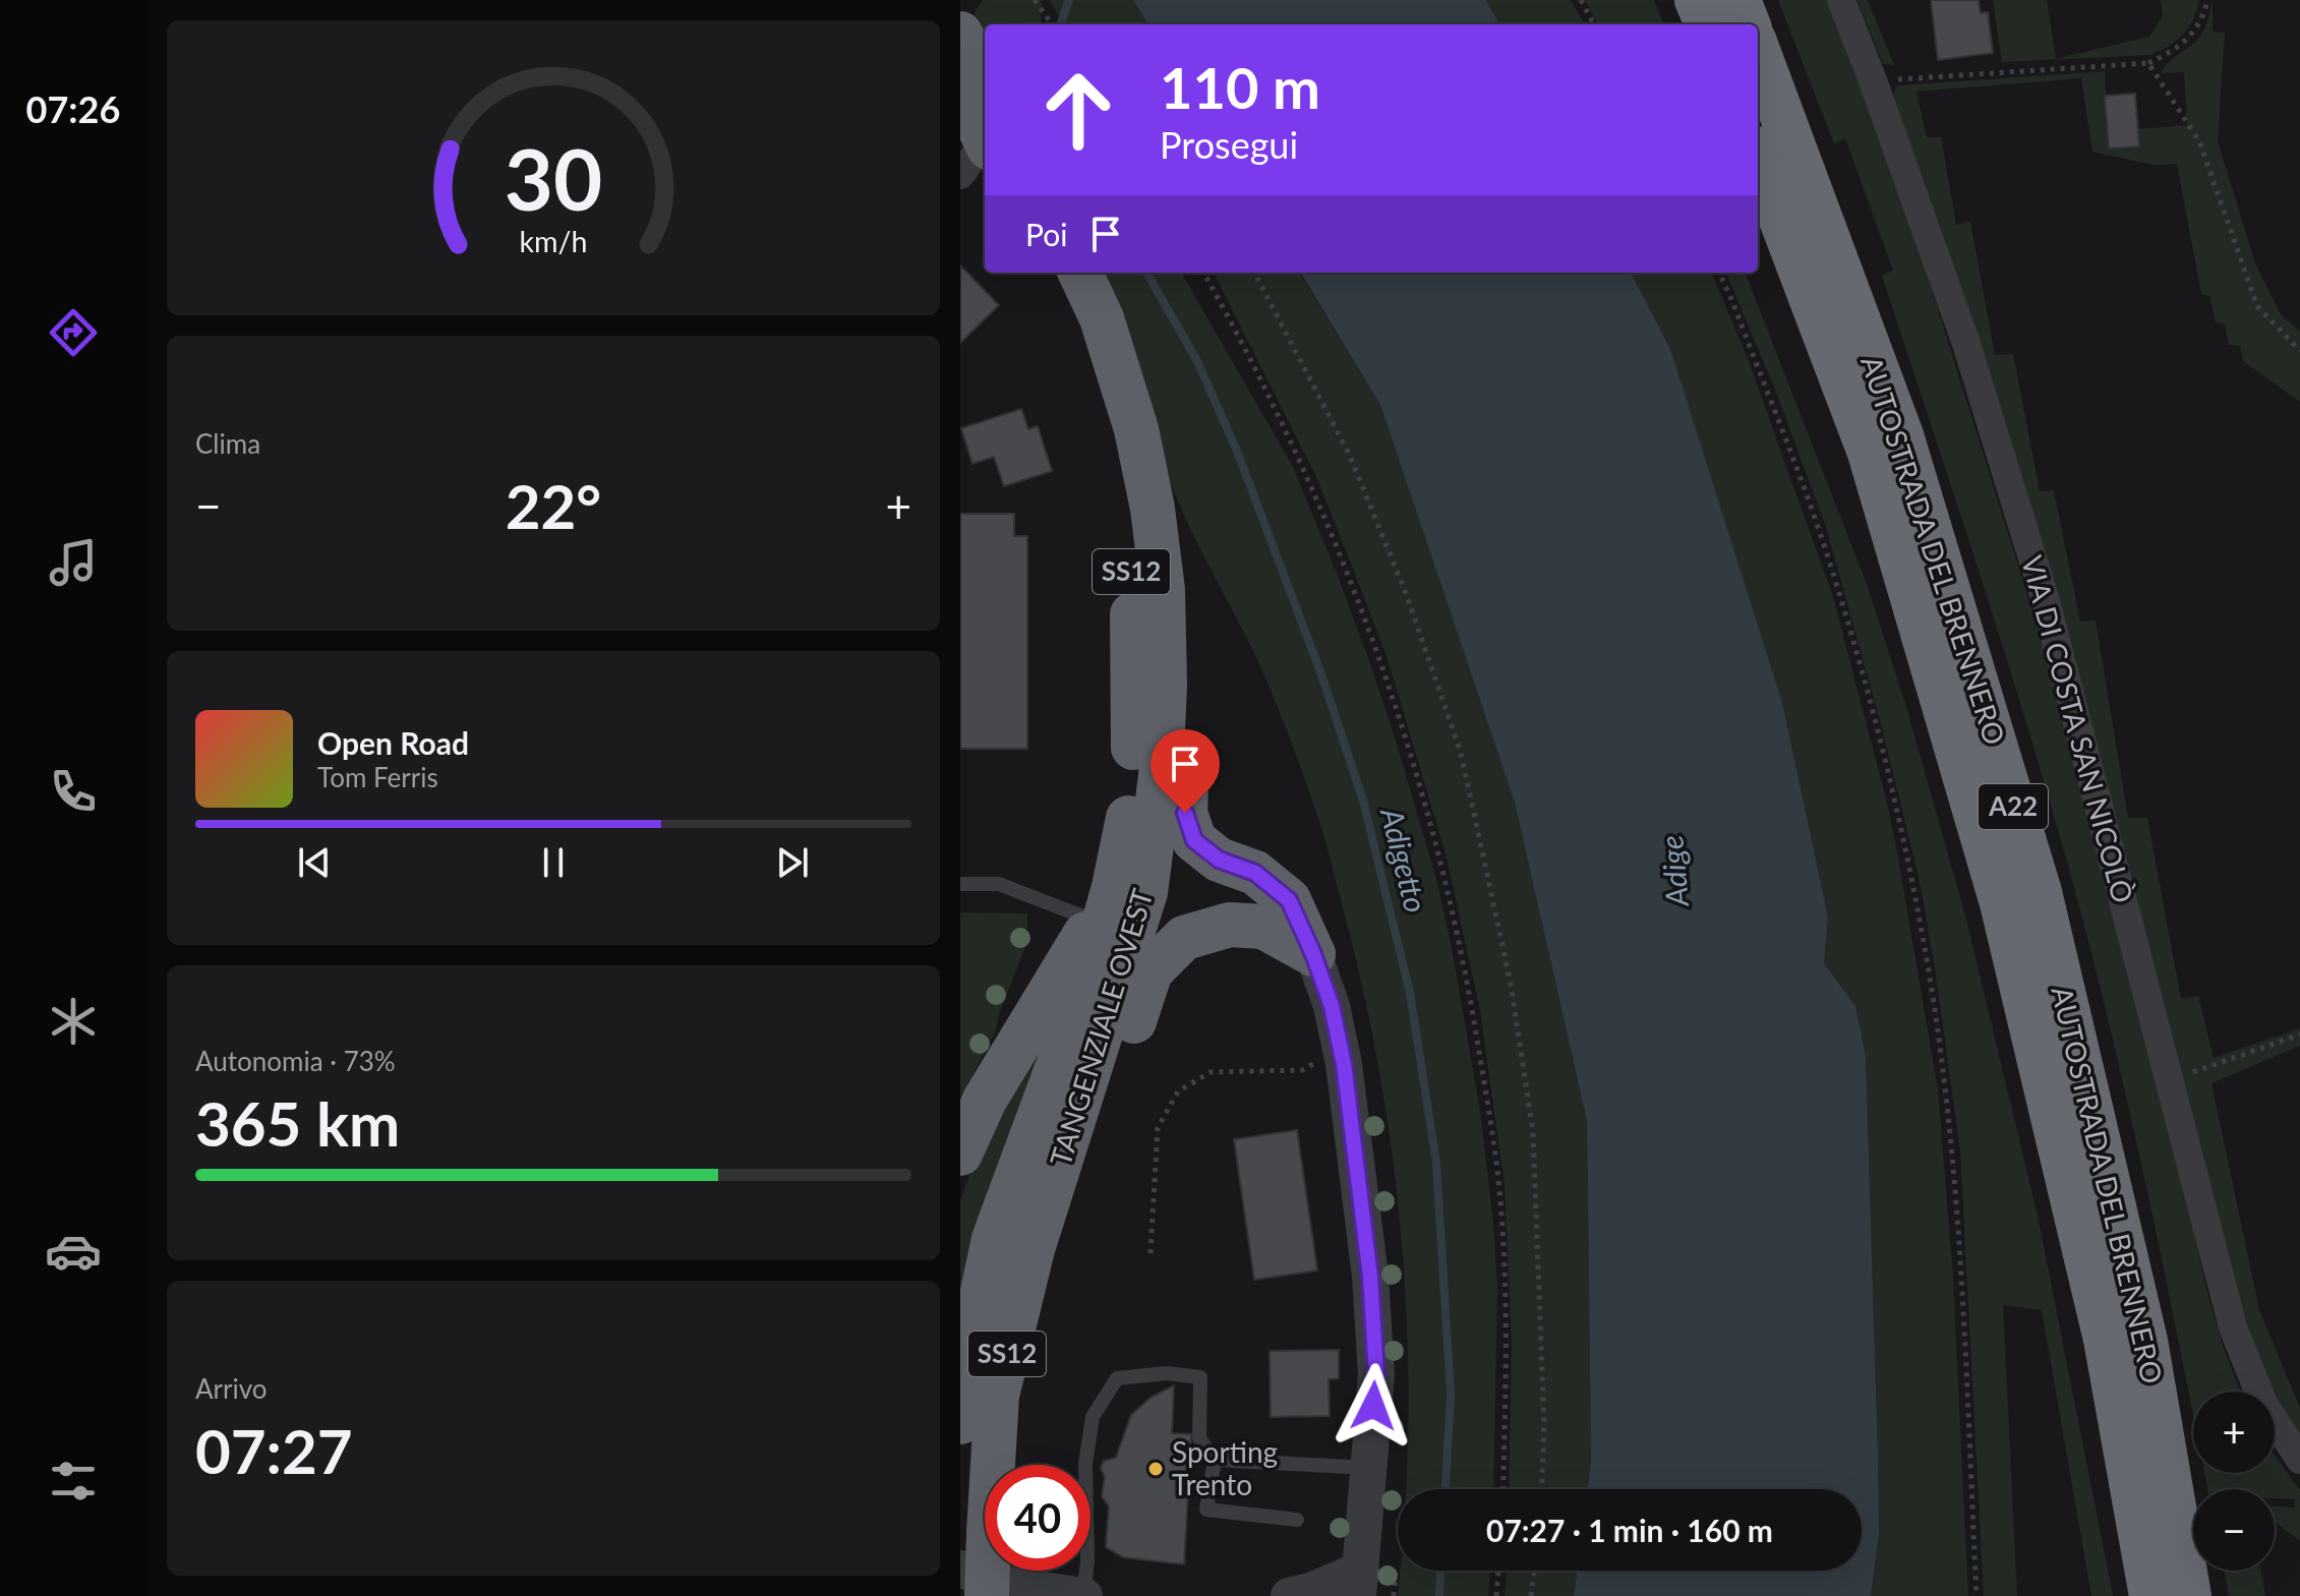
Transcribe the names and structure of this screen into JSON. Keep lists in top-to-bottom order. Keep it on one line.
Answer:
{"streets":{"highway":["AUTOSTRADA DEL BRENNERO","SS12","A22","TANGENZIALE OVEST"],"street":["VIA DI COSTA SAN NICOLÒ"]},"water":["Adigetto","Adige"],"places":["Sporting Trento"],"page":{"tabs":"07:26","turn":["110 m","Prosegui"],"then":"Poi","tile":["Clima",["Autonomia · 73%","365 km"],["Arrivo","07:27"]],"heat":["−","22°","+"],"song":["Open Road","Tom Ferris"],"map_buttons":["+","−"],"limit":"40","trip":"07:27 · 1 min · 160 m","gauge":["30","km/h"]}}
